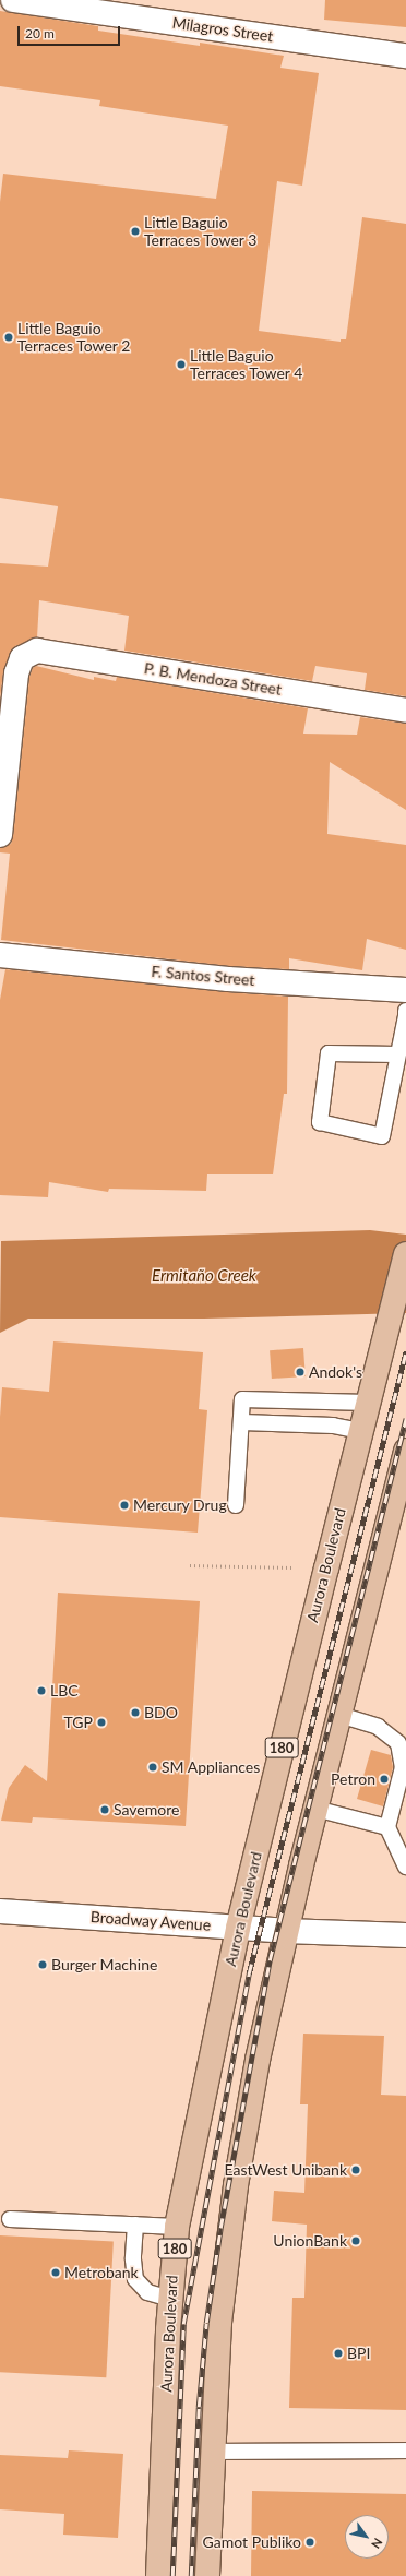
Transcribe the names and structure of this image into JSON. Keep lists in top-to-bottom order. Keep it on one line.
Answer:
{"streets":{"main road":["Aurora Boulevard","180"],"street":["Milagros Street","P. B. Mendoza Street","F. Santos Street","Broadway Avenue"]},"crossings":[["Aurora Boulevard","Broadway Avenue"]],"water":["Ermitaño Creek"],"places":["Little Baguio Terraces Tower 3","Little Baguio Terraces Tower 2","Little Baguio Terraces Tower 4","Andok's","Mercury Drug","LBC","BDO","TGP","SM Appliances","Petron","Savemore","Burger Machine","EastWest Unibank","UnionBank","Metrobank","BPI","Gamot Publiko"],"scale_bar":"20 m","north":"bottom right"}
